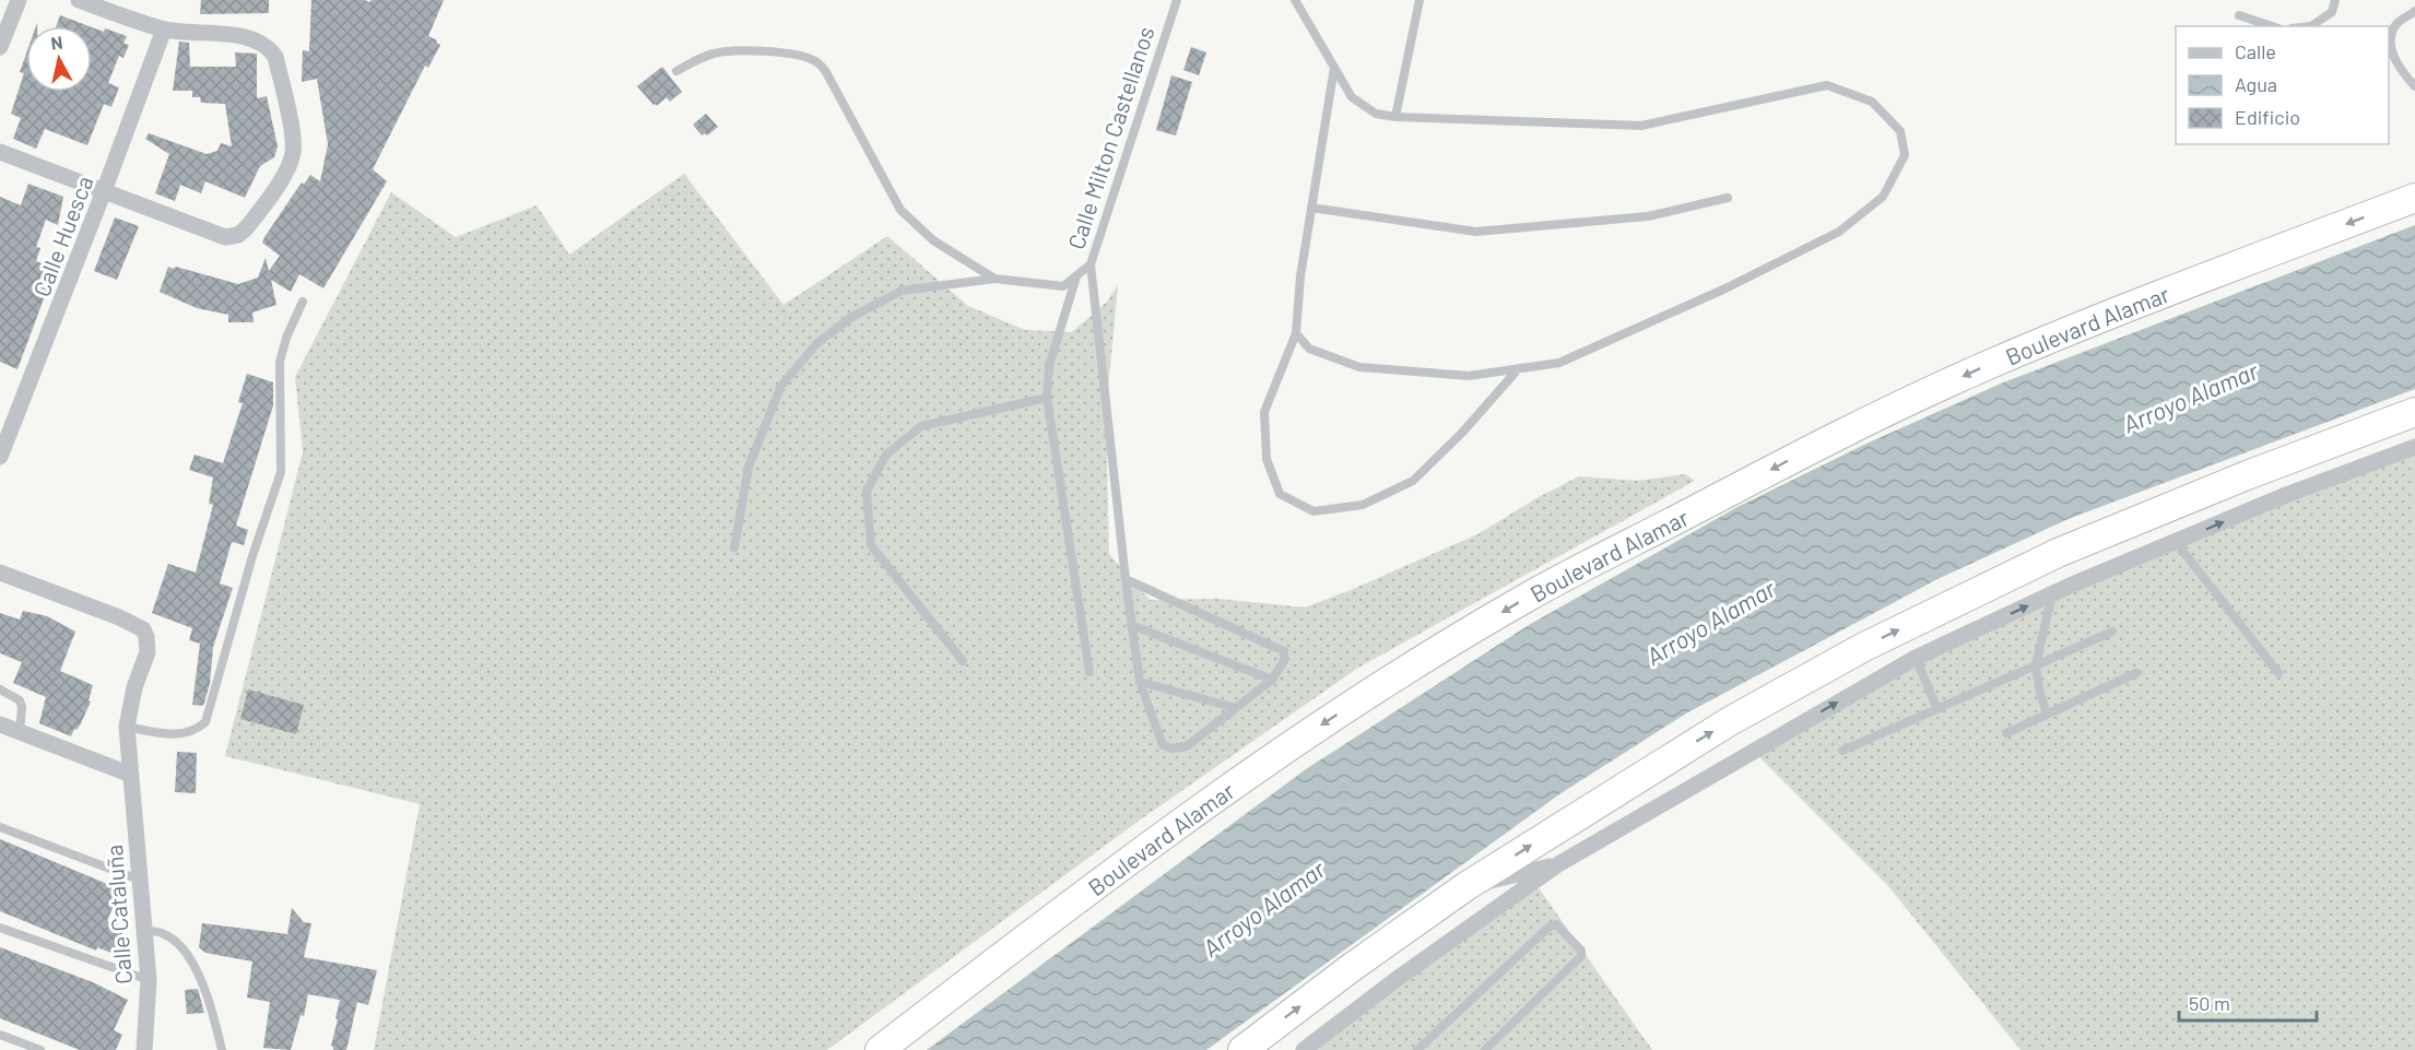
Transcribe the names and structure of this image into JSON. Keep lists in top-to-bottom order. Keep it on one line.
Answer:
{"streets":{"highway":["Boulevard Alamar"],"street":["Calle Huesca","Calle Cataluña"],"lane":["Calle Milton Castellanos"]},"water":["Arroyo Alamar"],"legend":["Calle","Agua","Edificio"],"scale_bar":"50 m","north":"top"}
